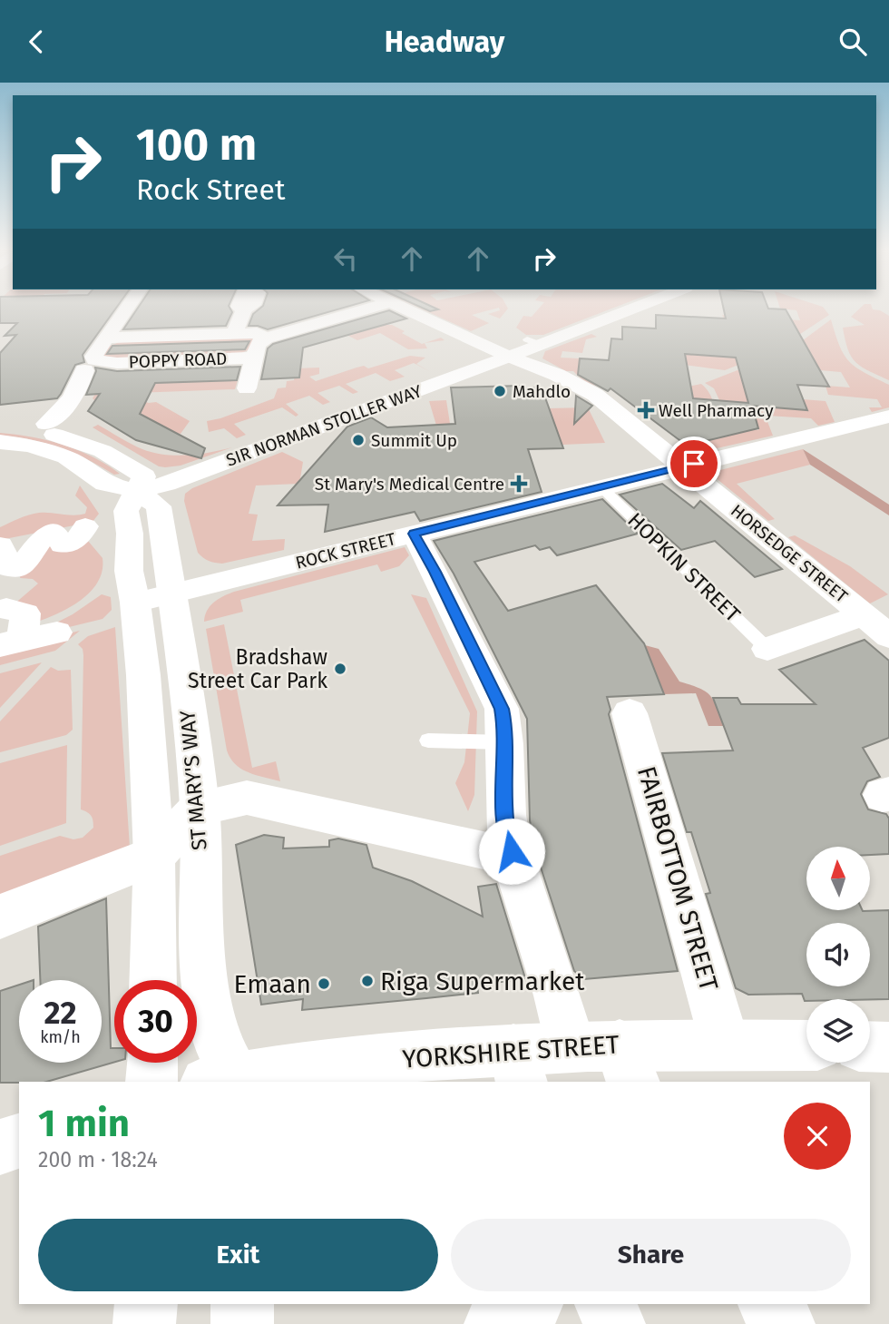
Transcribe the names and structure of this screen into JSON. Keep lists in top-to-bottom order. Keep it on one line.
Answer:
{"streets":{"street":["POPPY ROAD","SIR NORMAN STOLLER WAY","ROCK STREET","HORSEDGE STREET","ST MARY'S WAY","FAIRBOTTOM STREET","YORKSHIRE STREET"],"lane":["HOPKIN STREET"]},"crossings":[["SIR NORMAN STOLLER WAY","HORSEDGE STREET"],["SIR NORMAN STOLLER WAY","ST MARY'S WAY"],["ROCK STREET","HORSEDGE STREET"],["ROCK STREET","HOPKIN STREET"],["ROCK STREET","ST MARY'S WAY"],["ST MARY'S WAY","YORKSHIRE STREET"],["FAIRBOTTOM STREET","YORKSHIRE STREET"]],"places":{"other":["Mahdlo","Summit Up","Bradshaw Street Car Park","Riga Supermarket","Emaan"],"health":["Well Pharmacy","St Mary's Medical Centre"]},"north":"top","page":{"header":"Headway","turn":["100 m","Rock Street"],"speed":"22 km/h","limit":"30","heading":["1 min","200 m · 18:24"],"buttons":["Exit","Share"]}}
